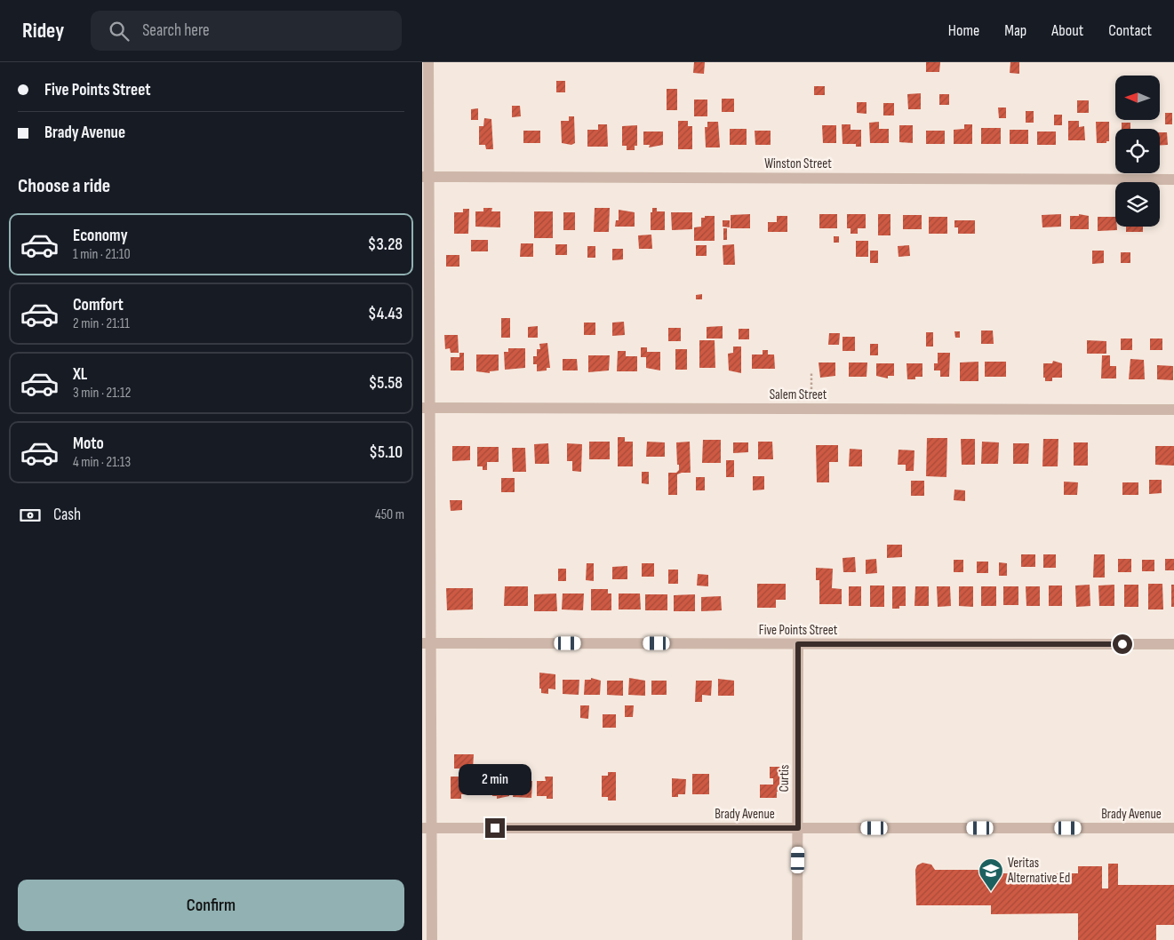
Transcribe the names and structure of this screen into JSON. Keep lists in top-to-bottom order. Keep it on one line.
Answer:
{"streets":{"street":["Winston Street","Salem Street","Five Points Street","Curtis","Brady Avenue"]},"crossings":[["Five Points Street","Curtis"],["Curtis","Brady Avenue"]],"places":{"school or university":["Veritas Alternative Ed"]},"north":"left","page":{"header":"Ridey","search":"Search here","nav":["Home","Map","About","Contact"],"banner":["Five Points Street","Brady Avenue"],"heading":"Choose a ride","list":[{"name":"Economy","note":"1 min · 21:10","value":"$3.28"},{"name":"Comfort","note":"2 min · 21:11","value":"$4.43"},{"name":"XL","note":"3 min · 21:12","value":"$5.58"},{"name":"Moto","note":"4 min · 21:13","value":"$5.10"}],"pay":["Cash","450 m"],"bubble":"2 min","buttons":"Confirm"}}
